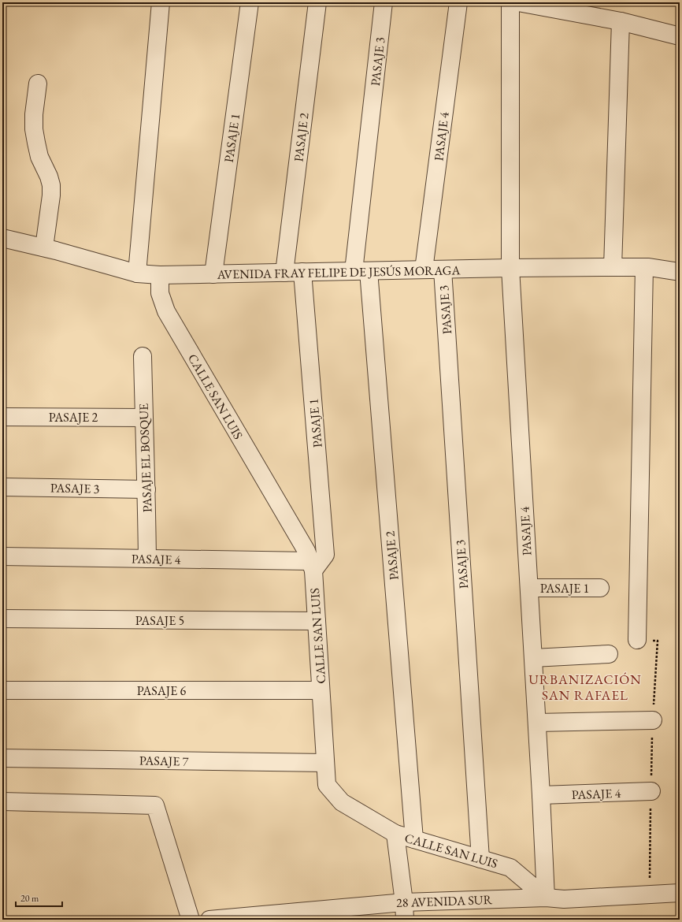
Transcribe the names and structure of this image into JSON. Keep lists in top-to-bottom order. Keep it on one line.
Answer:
{"streets":{"street":["PASAJE 3","PASAJE 4","PASAJE 2","PASAJE 1","AVENIDA FRAY FELIPE DE JESÚS MORAGA","CALLE SAN LUIS","PASAJE EL BOSQUE","PASAJE 5","PASAJE 6","PASAJE 7","28 AVENIDA SUR"]},"crossings":[["PASAJE 3","PASAJE 2"],["PASAJE 3","AVENIDA FRAY FELIPE DE JESÚS MORAGA"],["PASAJE 3","CALLE SAN LUIS"],["PASAJE 3","PASAJE EL BOSQUE"],["PASAJE 4","PASAJE 1"],["PASAJE 4","AVENIDA FRAY FELIPE DE JESÚS MORAGA"],["PASAJE 4","CALLE SAN LUIS"],["PASAJE 4","PASAJE EL BOSQUE"],["PASAJE 4","28 AVENIDA SUR"],["PASAJE 2","AVENIDA FRAY FELIPE DE JESÚS MORAGA"],["PASAJE 2","CALLE SAN LUIS"],["PASAJE 2","PASAJE EL BOSQUE"],["PASAJE 1","AVENIDA FRAY FELIPE DE JESÚS MORAGA"],["PASAJE 1","CALLE SAN LUIS"],["AVENIDA FRAY FELIPE DE JESÚS MORAGA","CALLE SAN LUIS"],["CALLE SAN LUIS","PASAJE 5"],["CALLE SAN LUIS","PASAJE 6"],["CALLE SAN LUIS","PASAJE 7"],["CALLE SAN LUIS","28 AVENIDA SUR"]],"districts":["URBANIZACIÓN SAN RAFAEL"],"scale_bar":"20 m"}
